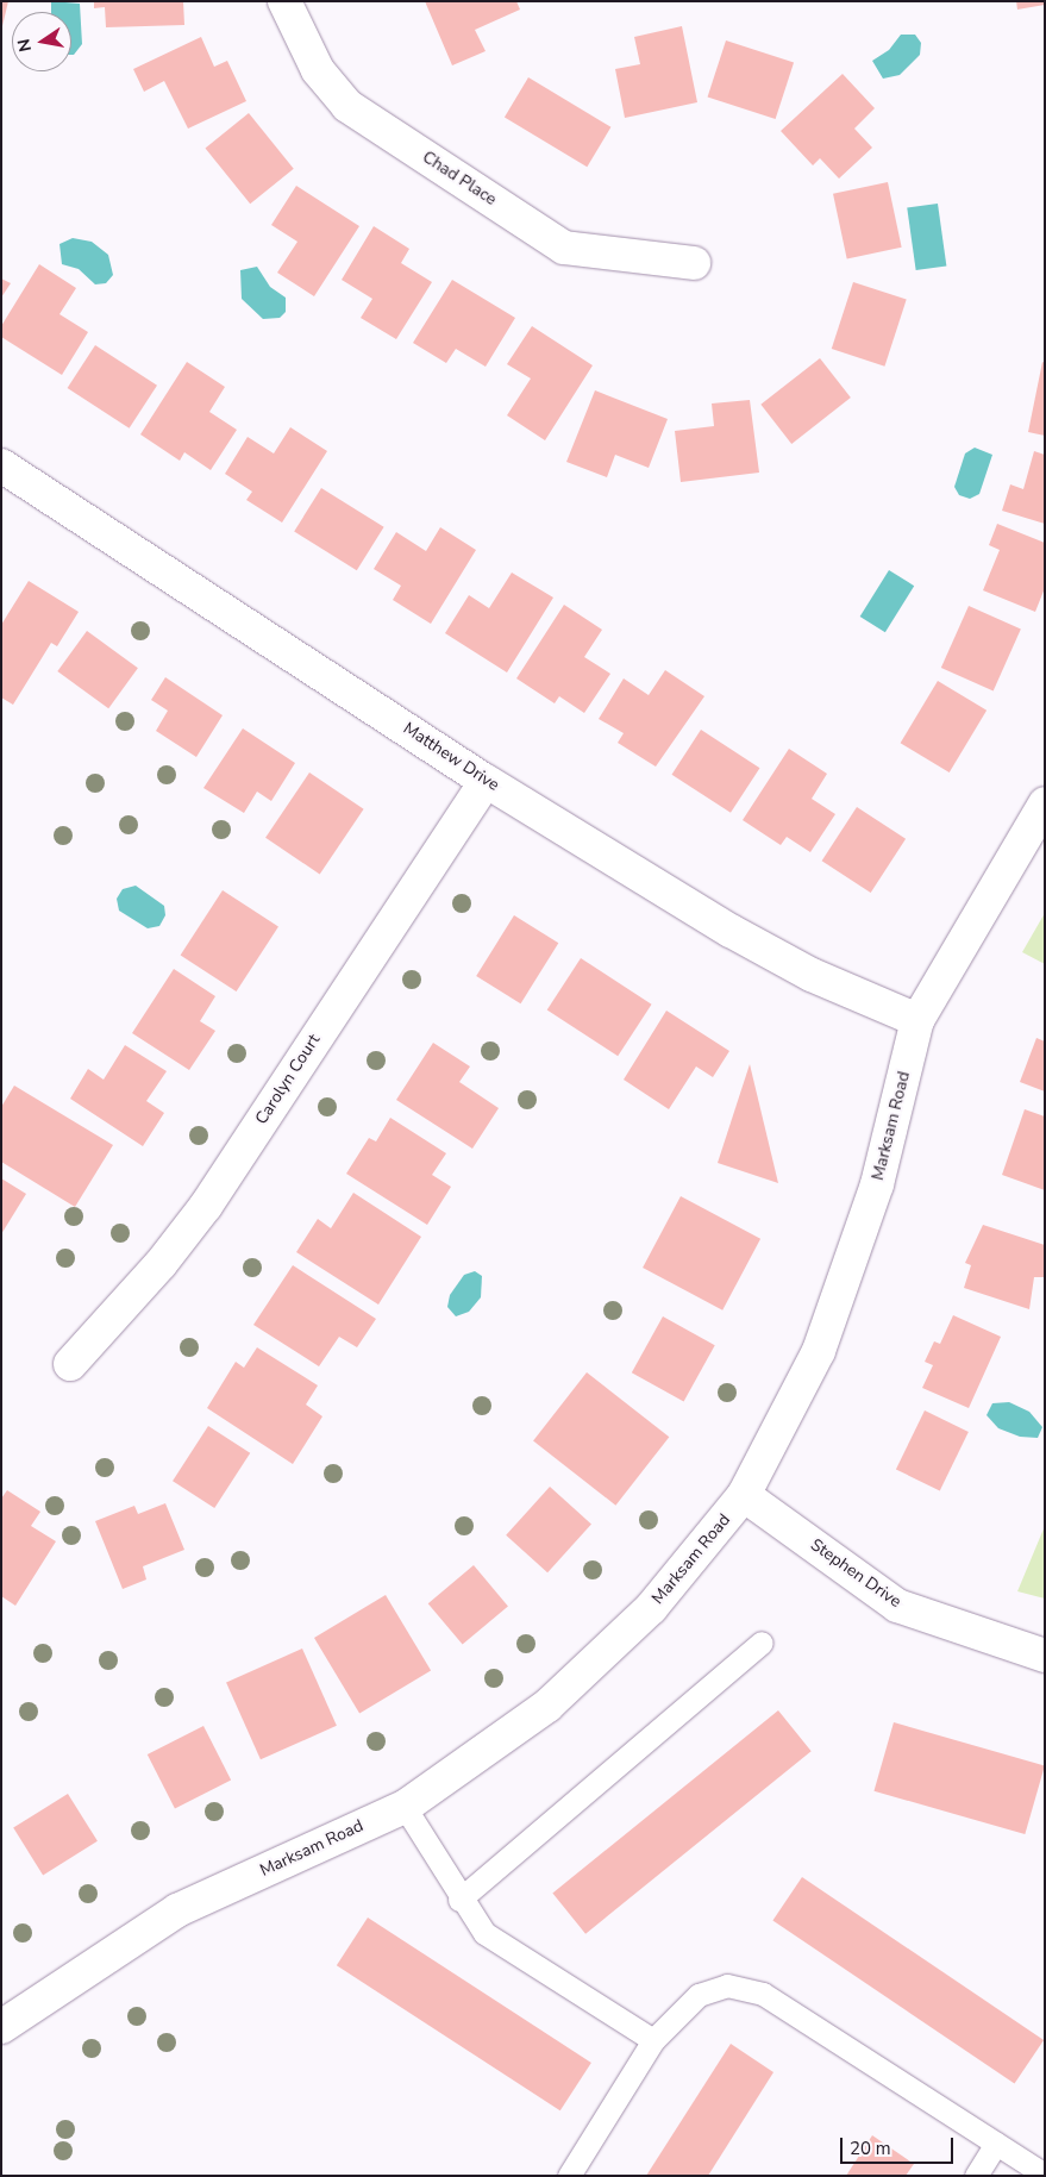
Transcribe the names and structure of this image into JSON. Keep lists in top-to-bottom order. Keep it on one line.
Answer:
{"streets":{"street":["Chad Place","Matthew Drive","Carolyn Court","Marksam Road","Stephen Drive"]},"crossings":[["Matthew Drive","Carolyn Court"],["Matthew Drive","Marksam Road"],["Marksam Road","Stephen Drive"]],"scale_bar":"20 m","north":"left"}
